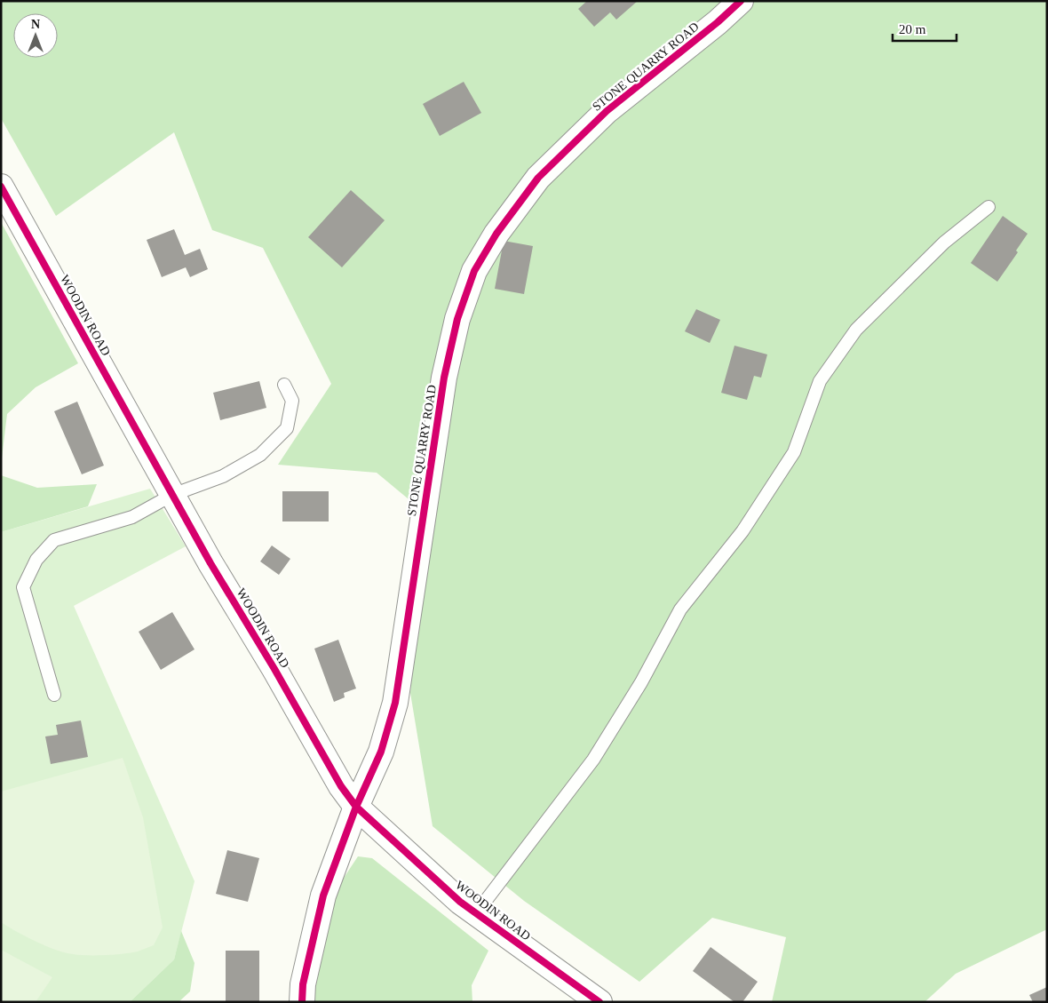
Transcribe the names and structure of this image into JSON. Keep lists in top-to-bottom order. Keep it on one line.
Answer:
{"streets":{"street":["STONE QUARRY ROAD","WOODIN ROAD"]},"crossings":[["STONE QUARRY ROAD","WOODIN ROAD"]],"scale_bar":"20 m","north":"top"}
